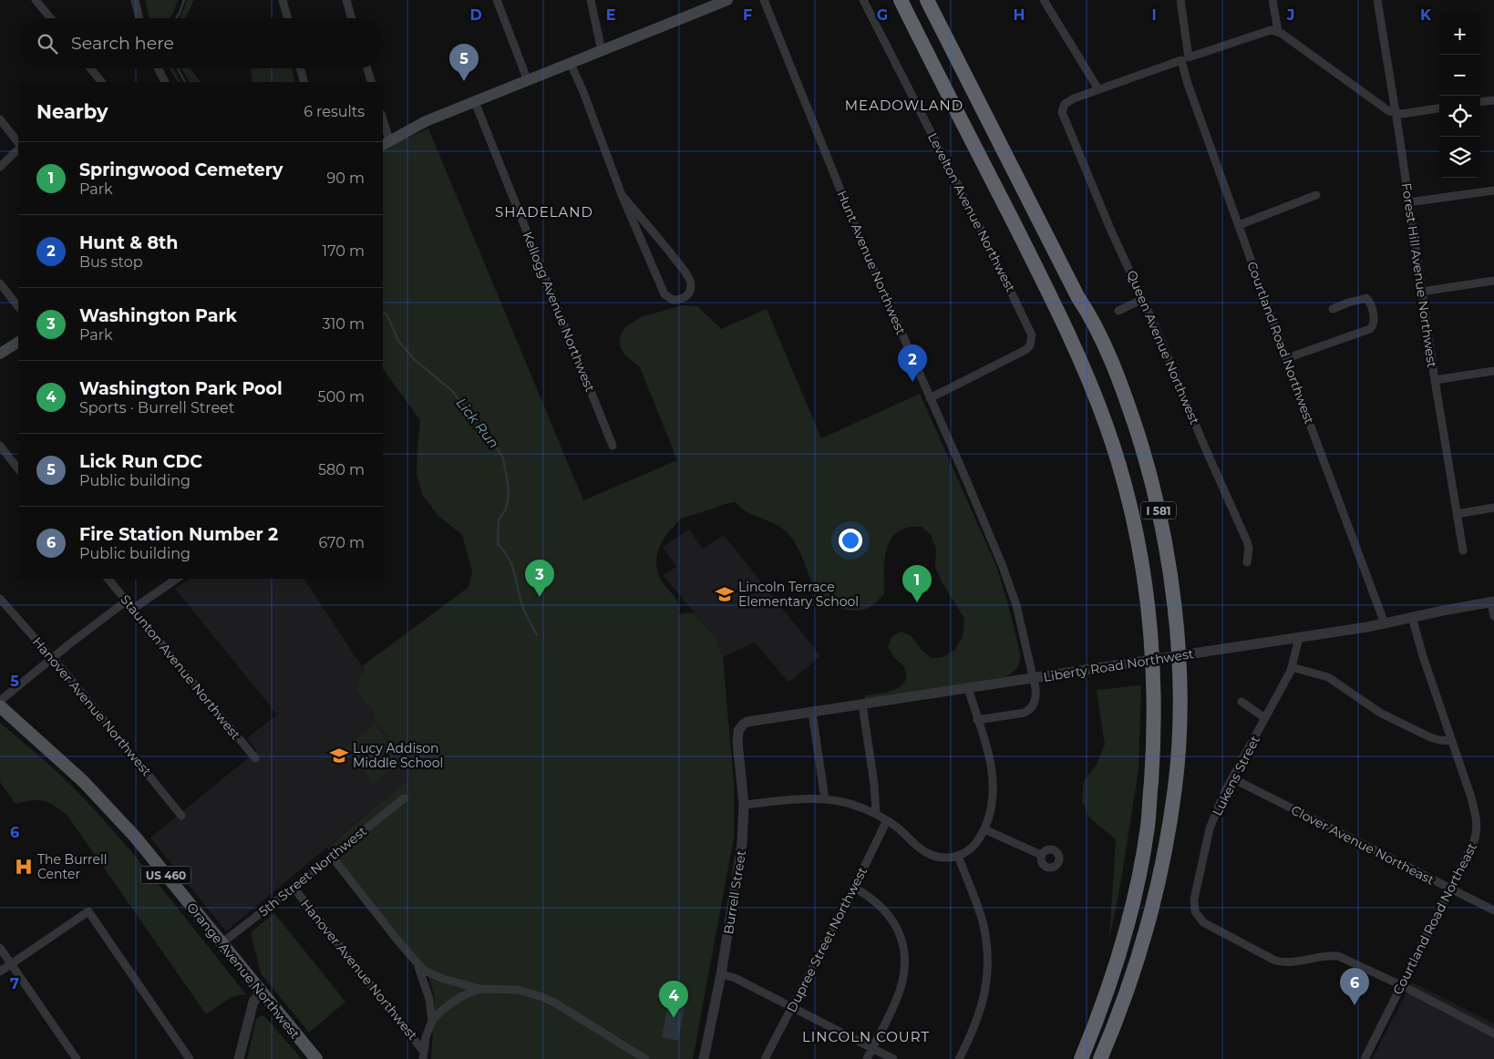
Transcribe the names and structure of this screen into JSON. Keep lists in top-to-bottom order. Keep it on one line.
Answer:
{"streets":{"highway":["I 581"],"main road":["US 460","Orange Avenue Northwest"],"street":["Levelton Avenue Northwest","Hunt Avenue Northwest","Forest Hill Avenue Northwest","Kellogg Avenue Northwest","Courtland Road Northwest","Queen Avenue Northwest","Liberty Road Northwest","Staunton Avenue Northwest","Hanover Avenue Northwest","Lukens Street","Clover Avenue Northeast","5th Street Northwest","Burrell Street","Courtland Road Northeast","Dupree Street Northwest"]},"crossings":[["Levelton Avenue Northwest","Hunt Avenue Northwest"],["Hunt Avenue Northwest","Liberty Road Northwest"],["Courtland Road Northwest","Queen Avenue Northwest"],["Courtland Road Northwest","Liberty Road Northwest"],["Liberty Road Northwest","Lukens Street"],["Liberty Road Northwest","Burrell Street"],["Liberty Road Northwest","Courtland Road Northeast"],["Hanover Avenue Northwest","5th Street Northwest"],["Lukens Street","Clover Avenue Northeast"],["Lukens Street","Courtland Road Northeast"],["Clover Avenue Northeast","Courtland Road Northeast"],["5th Street Northwest","Orange Avenue Northwest"]],"districts":["MEADOWLAND","SHADELAND","LINCOLN COURT"],"water":["Lick Run"],"places":{"school or university":["Lincoln Terrace Elementary School","Lucy Addison Middle School"],"hospital":["The Burrell Center"]},"page":{"map_buttons":["+","−"],"search":"Search here","pins":["5","2","3","1","6","4"],"heading":["Nearby","6 results"],"list":[{"mark":"1","name":"Springwood Cemetery","note":"Park","value":"90 m"},{"mark":"2","name":"Hunt & 8th","note":"Bus stop","value":"170 m"},{"mark":"3","name":"Washington Park","note":"Park","value":"310 m"},{"mark":"4","name":"Washington Park Pool","note":"Sports · Burrell Street","value":"500 m"},{"mark":"5","name":"Lick Run CDC","note":"Public building","value":"580 m"},{"mark":"6","name":"Fire Station Number 2","note":"Public building","value":"670 m"}]},"grid":{"columns":["D","E","F","G","H","I","J","K"],"rows":["5","6","7"]}}
